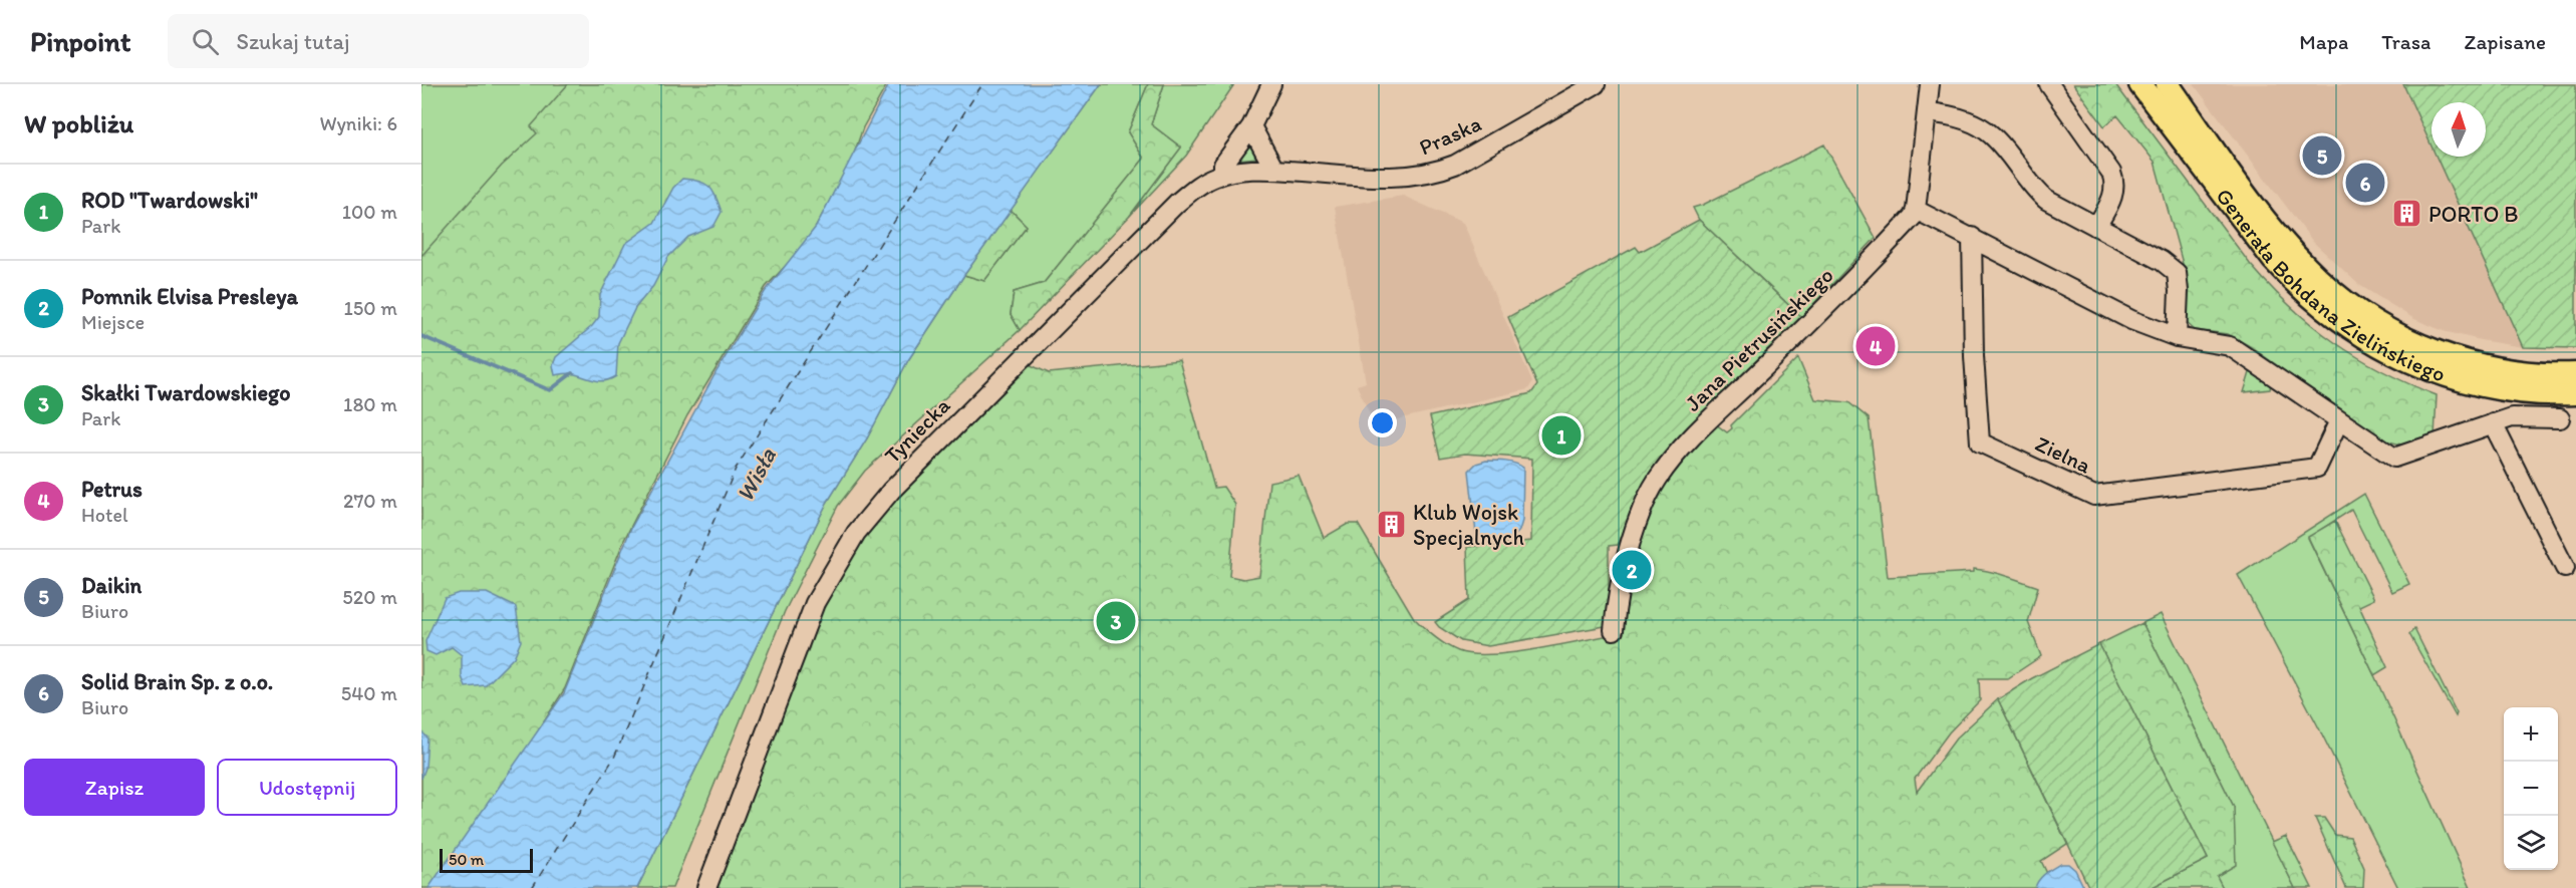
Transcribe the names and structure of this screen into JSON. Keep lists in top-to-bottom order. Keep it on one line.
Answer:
{"streets":{"main road":["Generała Bohdana Zielińskiego"],"street":["Praska","Jana Pietrusińskiego","Tyniecka","Zielna"]},"crossings":[["Praska","Tyniecka"]],"water":["Wisła"],"places":{"building":["PORTO B","Klub Wojsk Specjalnych"]},"scale_bar":"50 m","north":"top","page":{"header":"Pinpoint","search":"Szukaj tutaj","nav":["Mapa","Trasa","Zapisane"],"heading":["W pobliżu","Wyniki: 6"],"pins":["5","6","4","1","2","3"],"list":[{"mark":"1","name":"ROD \"Twardowski\"","note":"Park","value":"100 m"},{"mark":"2","name":"Pomnik Elvisa Presleya","note":"Miejsce","value":"150 m"},{"mark":"3","name":"Skałki Twardowskiego","note":"Park","value":"180 m"},{"mark":"4","name":"Petrus","note":"Hotel","value":"270 m"},{"mark":"5","name":"Daikin","note":"Biuro","value":"520 m"},{"mark":"6","name":"Solid Brain Sp. z o.o.","note":"Biuro","value":"540 m"}],"map_buttons":["+","−"],"buttons":["Zapisz","Udostępnij"],"scale":"50 m"}}
